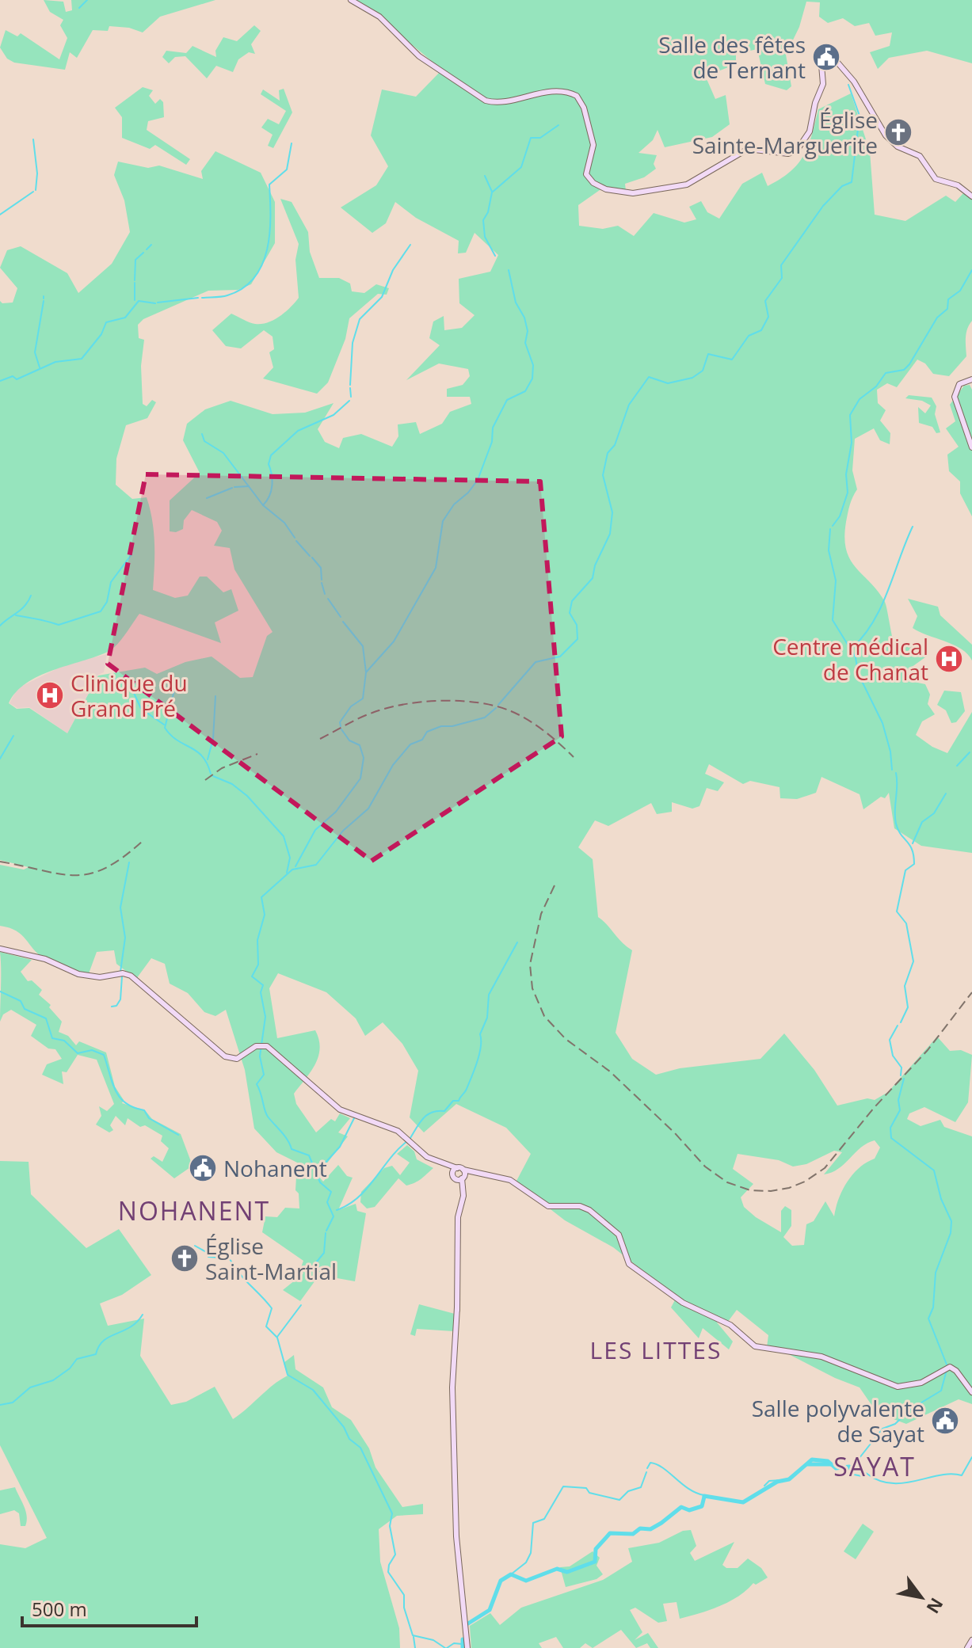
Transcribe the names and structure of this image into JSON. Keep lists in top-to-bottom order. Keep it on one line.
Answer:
{"districts":["NOHANENT","LES LITTES","SAYAT"],"places":{"public building":["Salle des fêtes de Ternant","Nohanent","Salle polyvalente de Sayat"],"church":["Église Sainte-Marguerite","Église Saint-Martial"],"hospital":["Centre médical de Chanat","Clinique du Grand Pré"]},"scale_bar":"500 m","north":"bottom right"}
